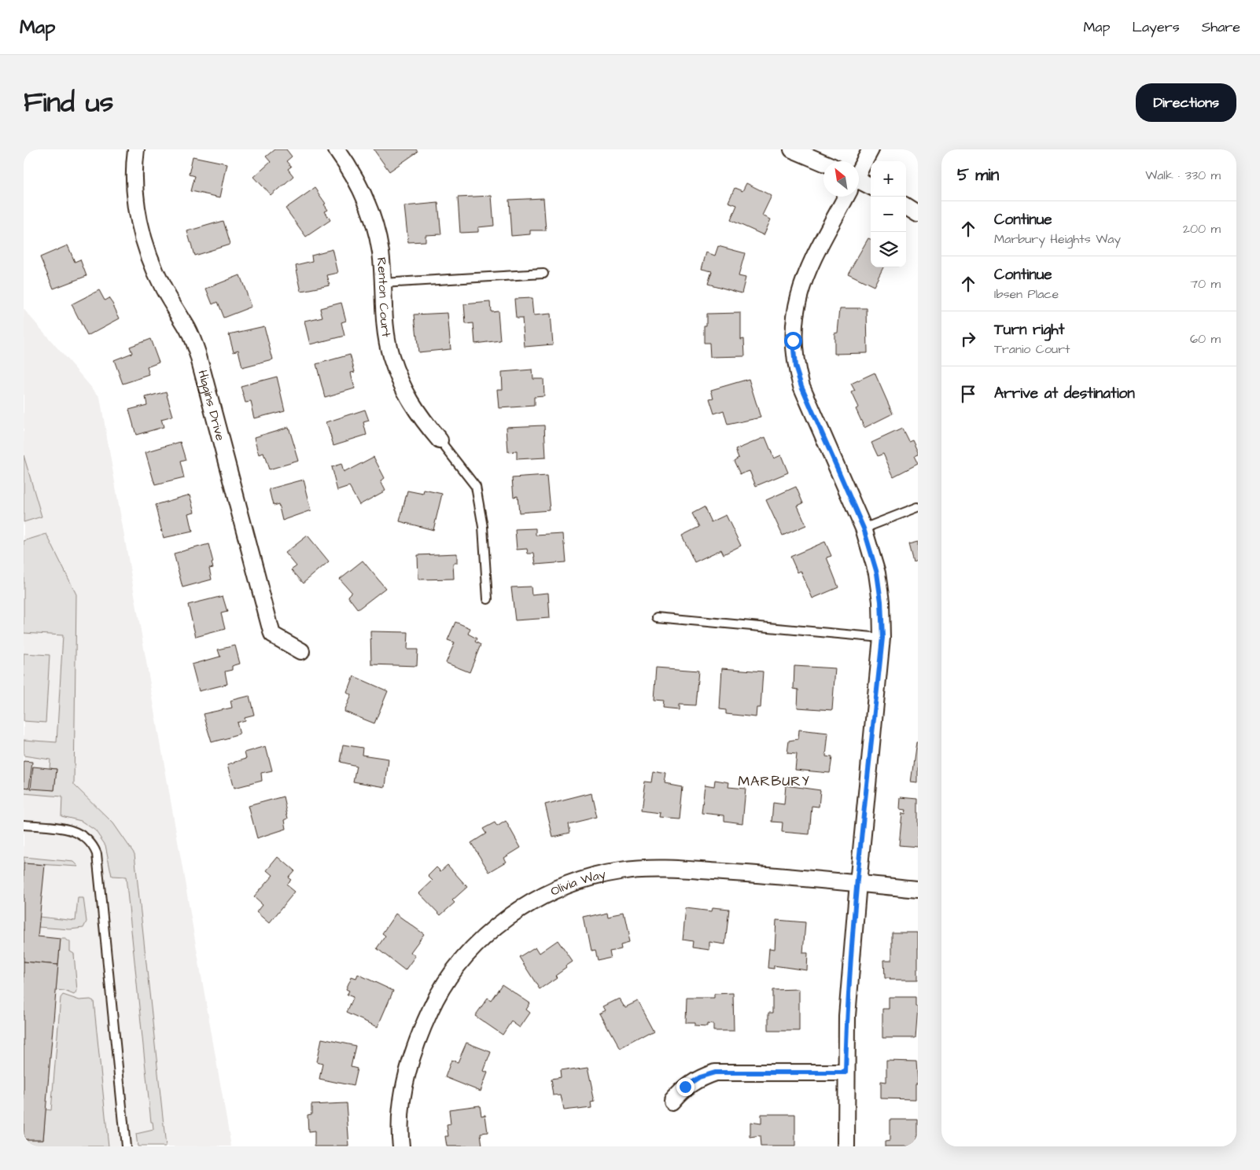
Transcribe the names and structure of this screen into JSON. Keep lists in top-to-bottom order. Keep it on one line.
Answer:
{"streets":{"street":["Renton Court","Higgins Drive","Olivia Way"]},"districts":["MARBURY"],"north":"top left","page":{"header":"Map","nav":["Map","Layers","Share"],"title":"Find us","buttons":"Directions","heading":["5 min","Walk · 330 m"],"map_buttons":["+","−"],"list":[["Continue","Marbury Heights Way","200 m"],["Continue","Ibsen Place","70 m"],["Turn right","Tranio Court","60 m"],"Arrive at destination"]}}
